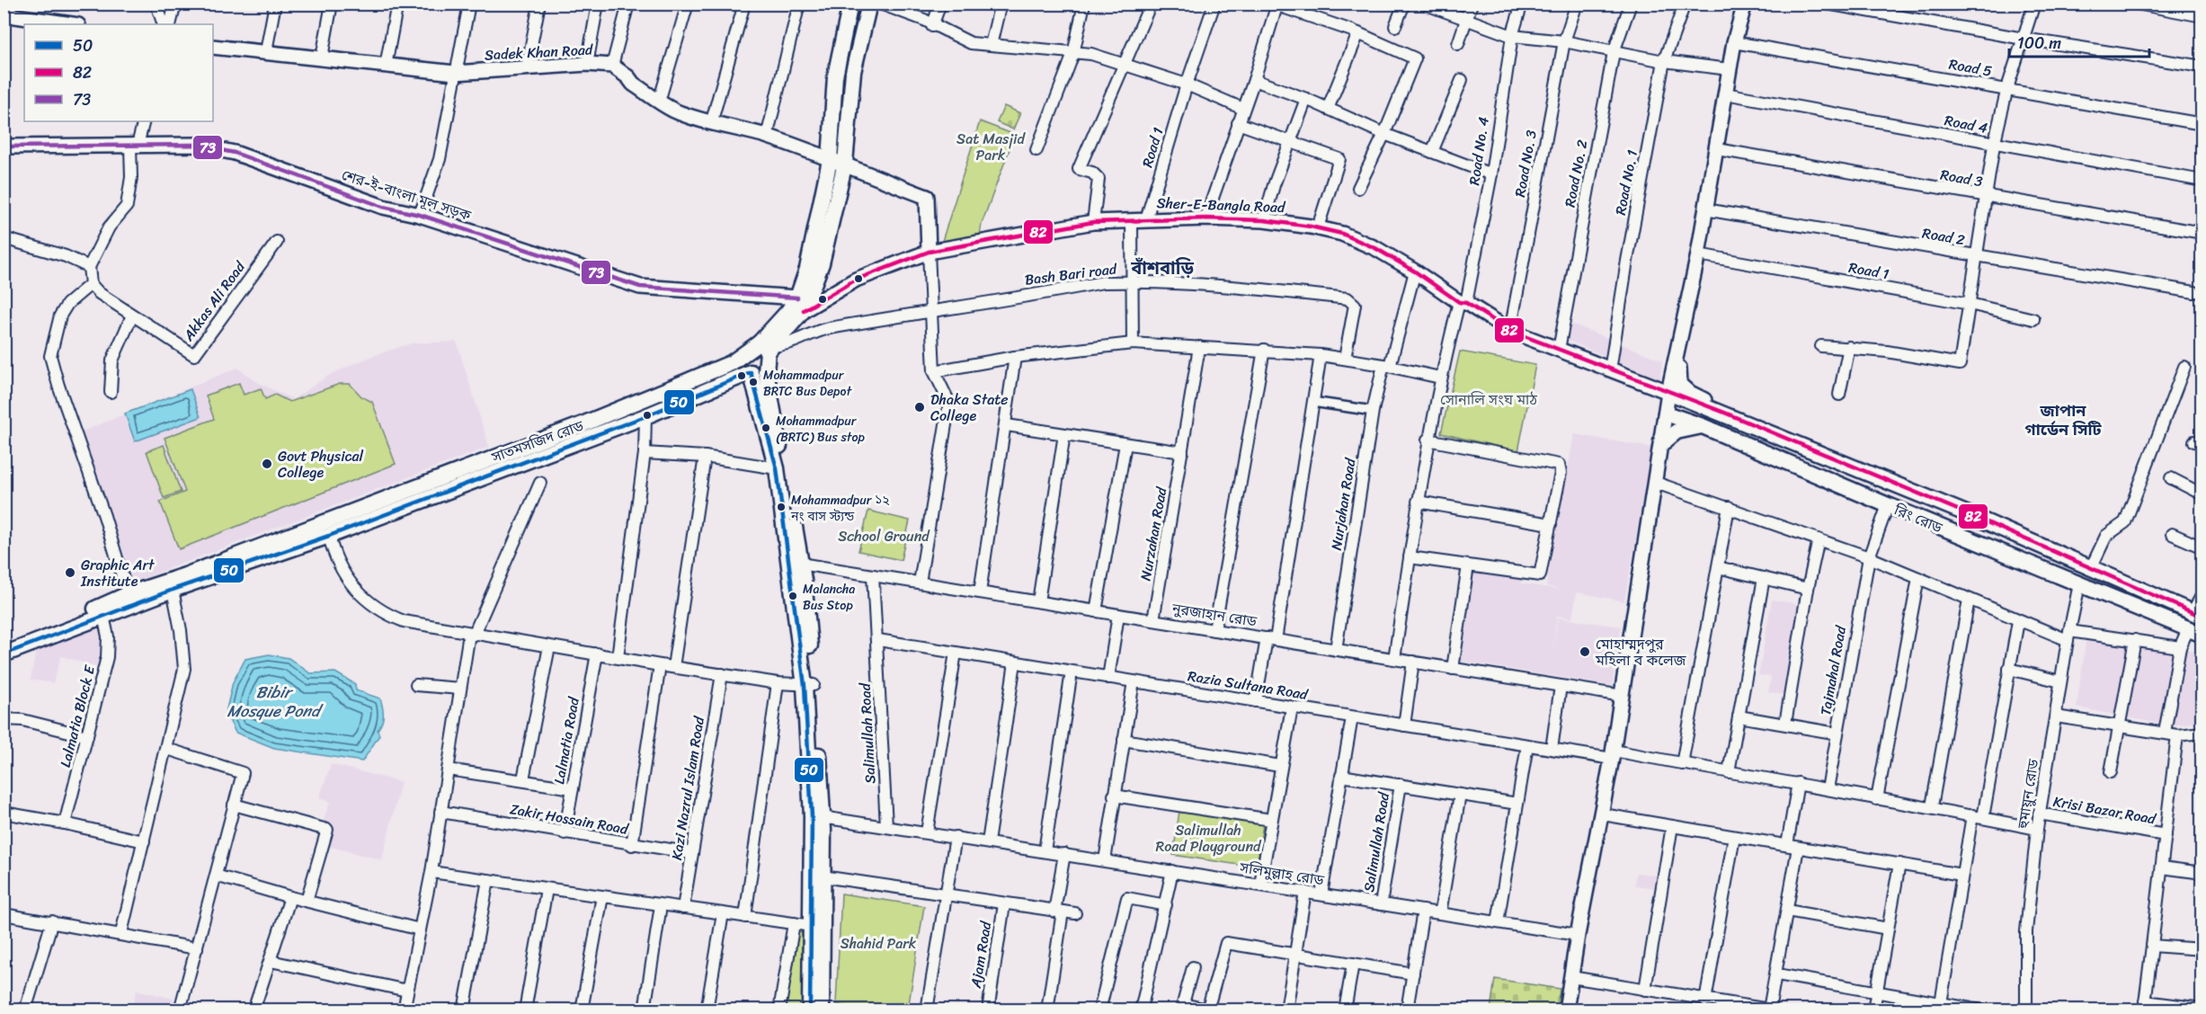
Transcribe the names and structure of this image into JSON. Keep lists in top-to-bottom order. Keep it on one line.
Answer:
{"streets":{"main road":["সাতমসজিদ রোড","রিং রোড"],"street":["Sadek Khan Road","Road 5","Road 4","Road 1","Road No. 4","Road No. 3","Road No. 2","Road 3","Road No. 1","শের-ই-বাংলা মূল সড়ক","Sher-E-Bangla Road","Road 2","Bash Bari road","Akkas Ali Road","Nurjahan Road","Nurzahan Road","নুরজাহান রোড","Tajmahal Road","Razia Sultana Road","Lalmatia Block E","Salimullah Road","Lalmatia Road","Kazi Nazrul Islam Road","হুমায়ুন রোড","Krisi Bazar Road","Zakir Hossain Road","সলিমুল্লাহ রোড","Ajam Road"]},"crossings":[["Sadek Khan Road","Sher-E-Bangla Road"],["Road 1","Sher-E-Bangla Road"],["Road No. 4","Sher-E-Bangla Road"],["Road No. 3","Sher-E-Bangla Road"],["Road No. 2","Sher-E-Bangla Road"],["Road No. 1","Sher-E-Bangla Road"],["শের-ই-বাংলা মূল সড়ক","Sher-E-Bangla Road"],["শের-ই-বাংলা মূল সড়ক","সাতমসজিদ রোড"],["Sher-E-Bangla Road","সাতমসজিদ রোড"],["Sher-E-Bangla Road","Nurjahan Road"],["Sher-E-Bangla Road","রিং রোড"],["Bash Bari road","সাতমসজিদ রোড"],["সাতমসজিদ রোড","Lalmatia Block E"],["Nurjahan Road","নুরজাহান রোড"],["রিং রোড","Tajmahal Road"],["রিং রোড","হুমায়ুন রোড"],["Nurzahan Road","নুরজাহান রোড"],["নুরজাহান রোড","Salimullah Road"],["Razia Sultana Road","Salimullah Road"],["Salimullah Road","সলিমুল্লাহ রোড"],["Lalmatia Road","Zakir Hossain Road"],["Kazi Nazrul Islam Road","Zakir Hossain Road"],["হুমায়ুন রোড","Krisi Bazar Road"]],"districts":["বাঁশবাড়ি","জাপান গার্ডেন সিটি"],"water":["Bibir Mosque Pond"],"parks":["Sat Masjid Park","সোনালি সংঘ মাঠ","School Ground","Salimullah Road Playground","Shahid Park"],"places":["Mohammadpur BRTC Bus Depot","Dhaka State College","Mohammadpur (BRTC) Bus stop","Govt Physical College","Mohammadpur ১২ নং বাস স্ট্যন্ড","Graphic Art Institute","Malancha Bus Stop","মোহাম্মদপুর মহিলা ব কলেজ"],"lines":["transit line 73","transit line 82","transit line 50"],"legend":["50","82","73"],"scale_bar":"100 m"}
